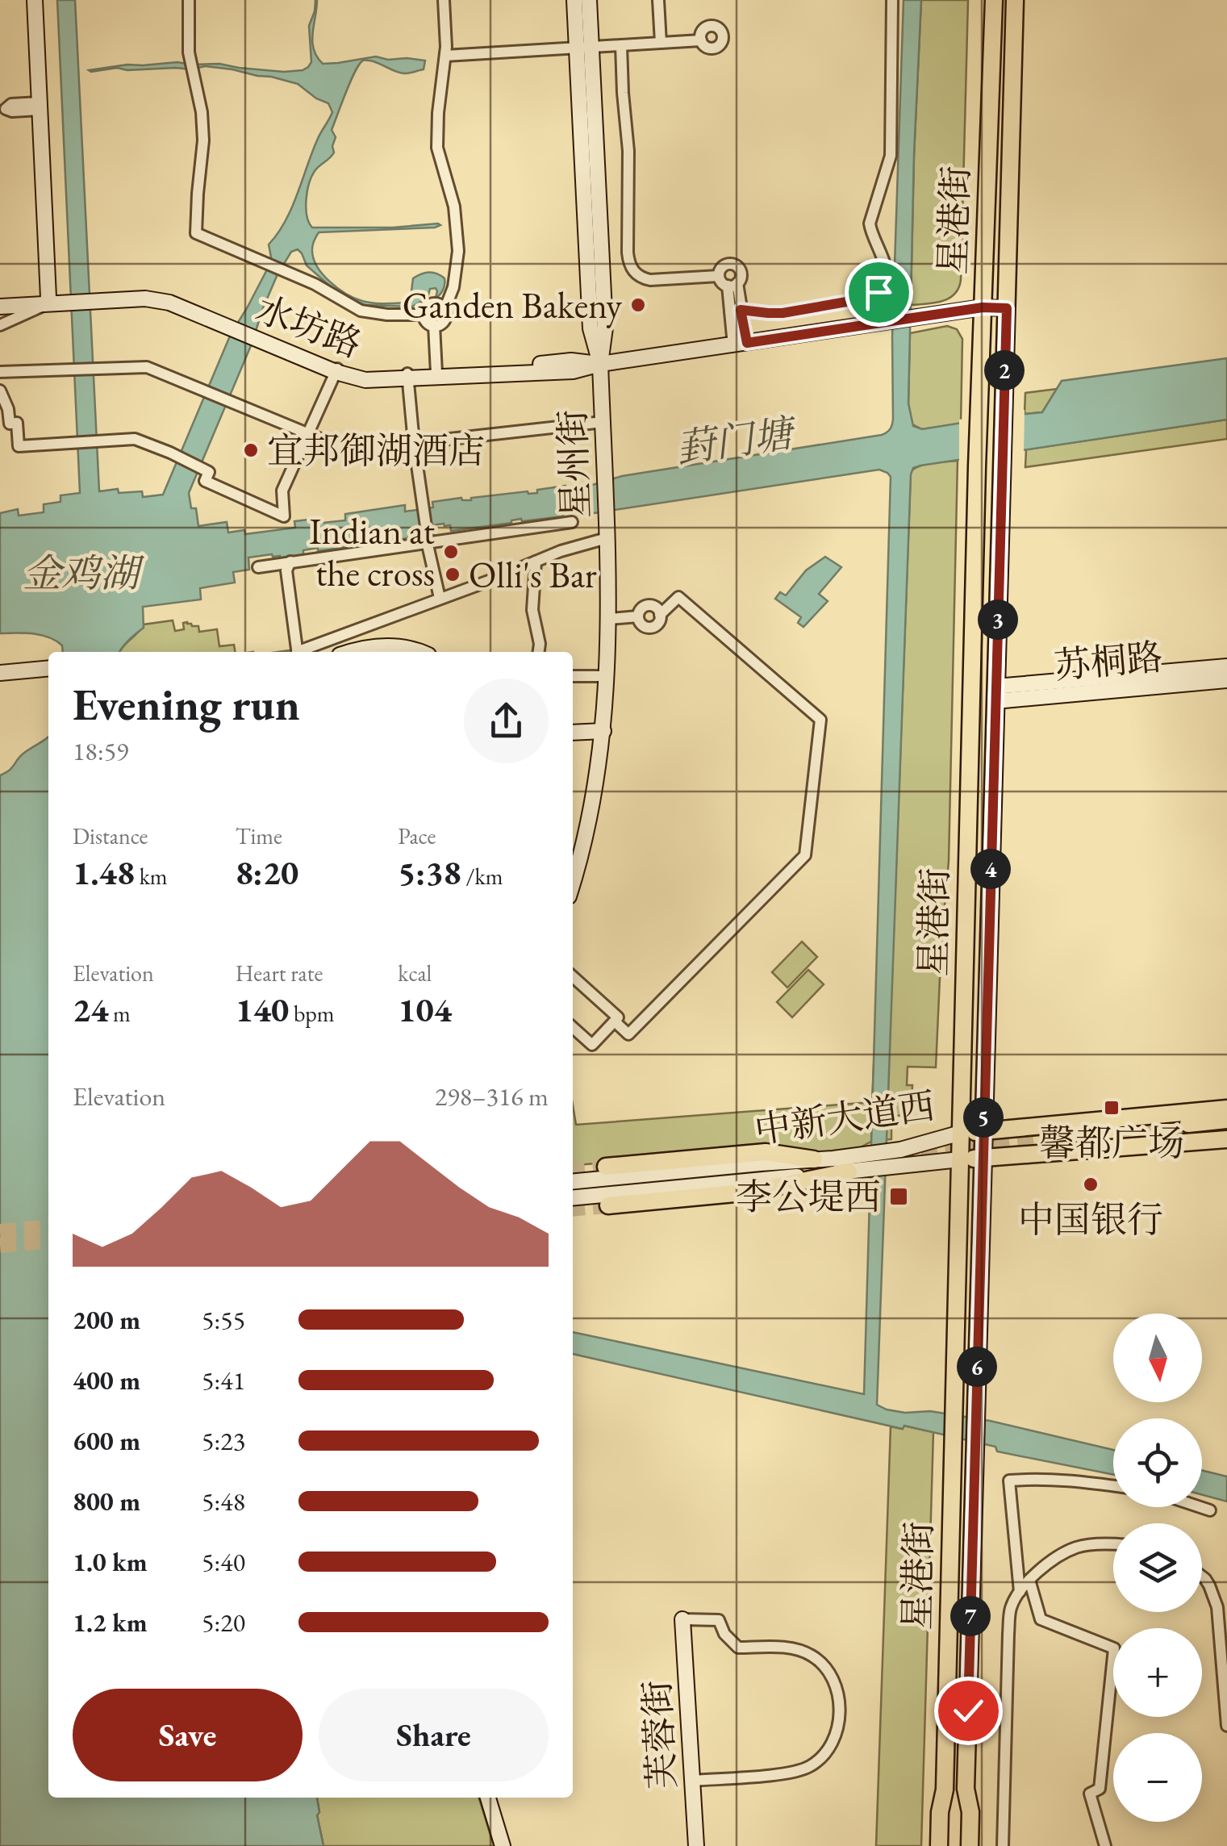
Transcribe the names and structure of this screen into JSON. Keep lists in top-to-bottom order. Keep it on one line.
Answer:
{"streets":{"main road":["星港街","中新大道西"],"street":["水坊路","星州街","苏桐路","芙蓉街"]},"crossings":[["星港街","水坊路"],["星港街","苏桐路"],["星港街","中新大道西"],["水坊路","星州街"]],"water":["葑门塘","金鸡湖"],"places":{"other":["Ganden Bakeny","宜邦御湖酒店","Indian at the cross","Olli's Bar","中国银行"],"transit":["馨都广场","李公堤西"]},"north":"bottom","page":{"pins":["2","3","4","5","6","7"],"heading":["Evening run","18:59"],"stats":[["Distance","1.48 km"],["Time","8:20"],["Pace","5:38 /km"],["Elevation","24 m"],["Heart rate","140 bpm"],["kcal","104"]],"chart":["Elevation","298–316 m"],"list":[{"name":"200 m","note":"5:55"},{"name":"400 m","note":"5:41"},{"name":"600 m","note":"5:23"},{"name":"800 m","note":"5:48"},{"name":"1.0 km","note":"5:40"},{"name":"1.2 km","note":"5:20"}],"map_buttons":["+","−"],"buttons":["Save","Share"]}}
